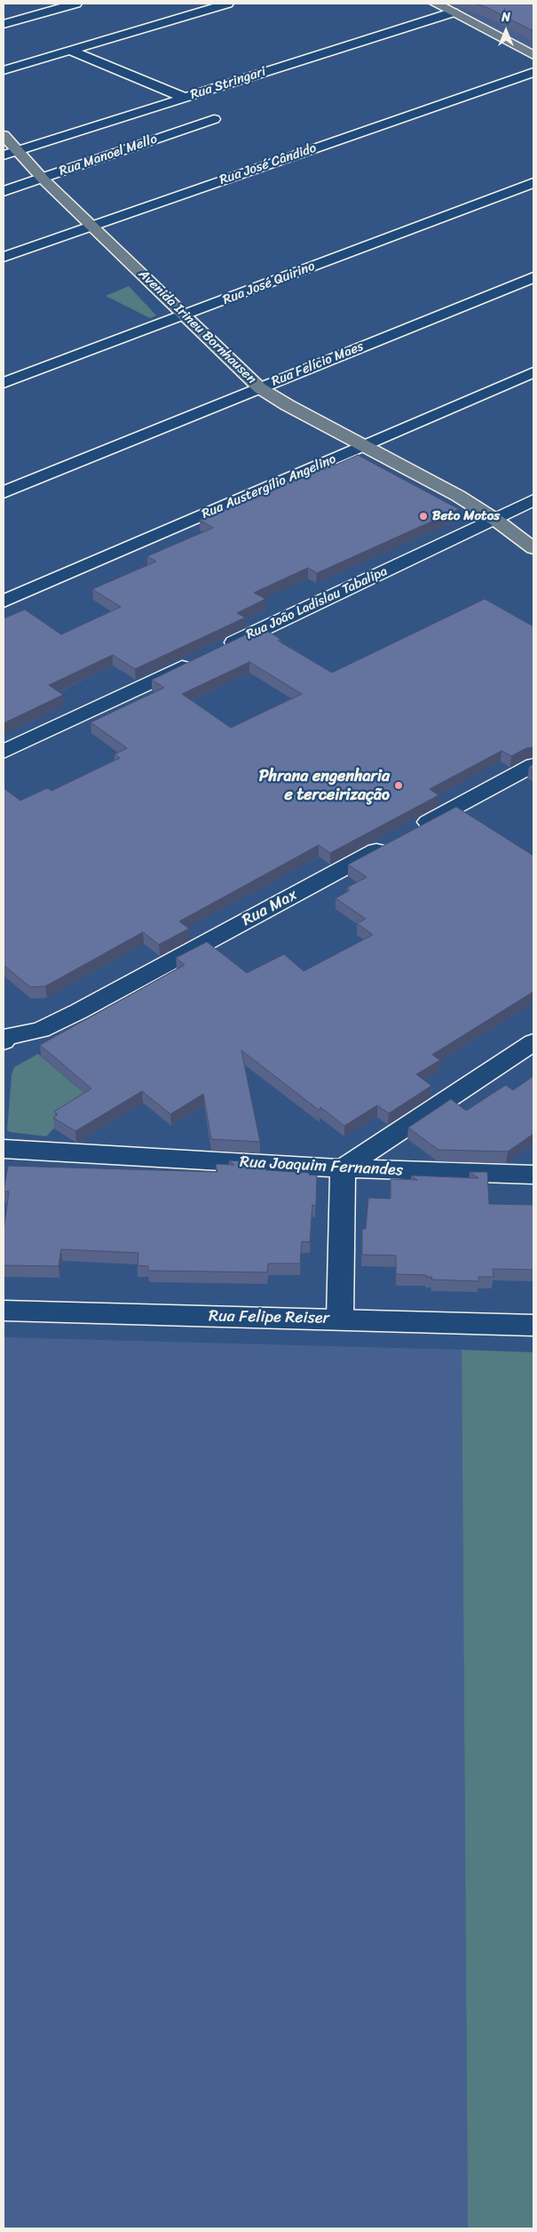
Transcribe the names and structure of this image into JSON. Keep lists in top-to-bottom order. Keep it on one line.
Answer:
{"streets":{"main road":["Avenida Irineu Bornhausen"],"street":["Rua Stringari","Rua Manoel Mello","Rua José Cândido","Rua José Quirino","Rua Felício Maes","Rua Austergílio Angelino","Rua João Ladislau Tabalipa","Rua Max","Rua Joaquim Fernandes","Rua Felipe Reiser"]},"crossings":[["Rua Stringari","Avenida Irineu Bornhausen"],["Rua Manoel Mello","Avenida Irineu Bornhausen"],["Rua José Cândido","Avenida Irineu Bornhausen"],["Rua José Quirino","Avenida Irineu Bornhausen"],["Avenida Irineu Bornhausen","Rua Felício Maes"],["Avenida Irineu Bornhausen","Rua Austergílio Angelino"],["Avenida Irineu Bornhausen","Rua João Ladislau Tabalipa"]],"places":["Beto Motos","Phrana engenharia e terceirização"],"north":"top"}
